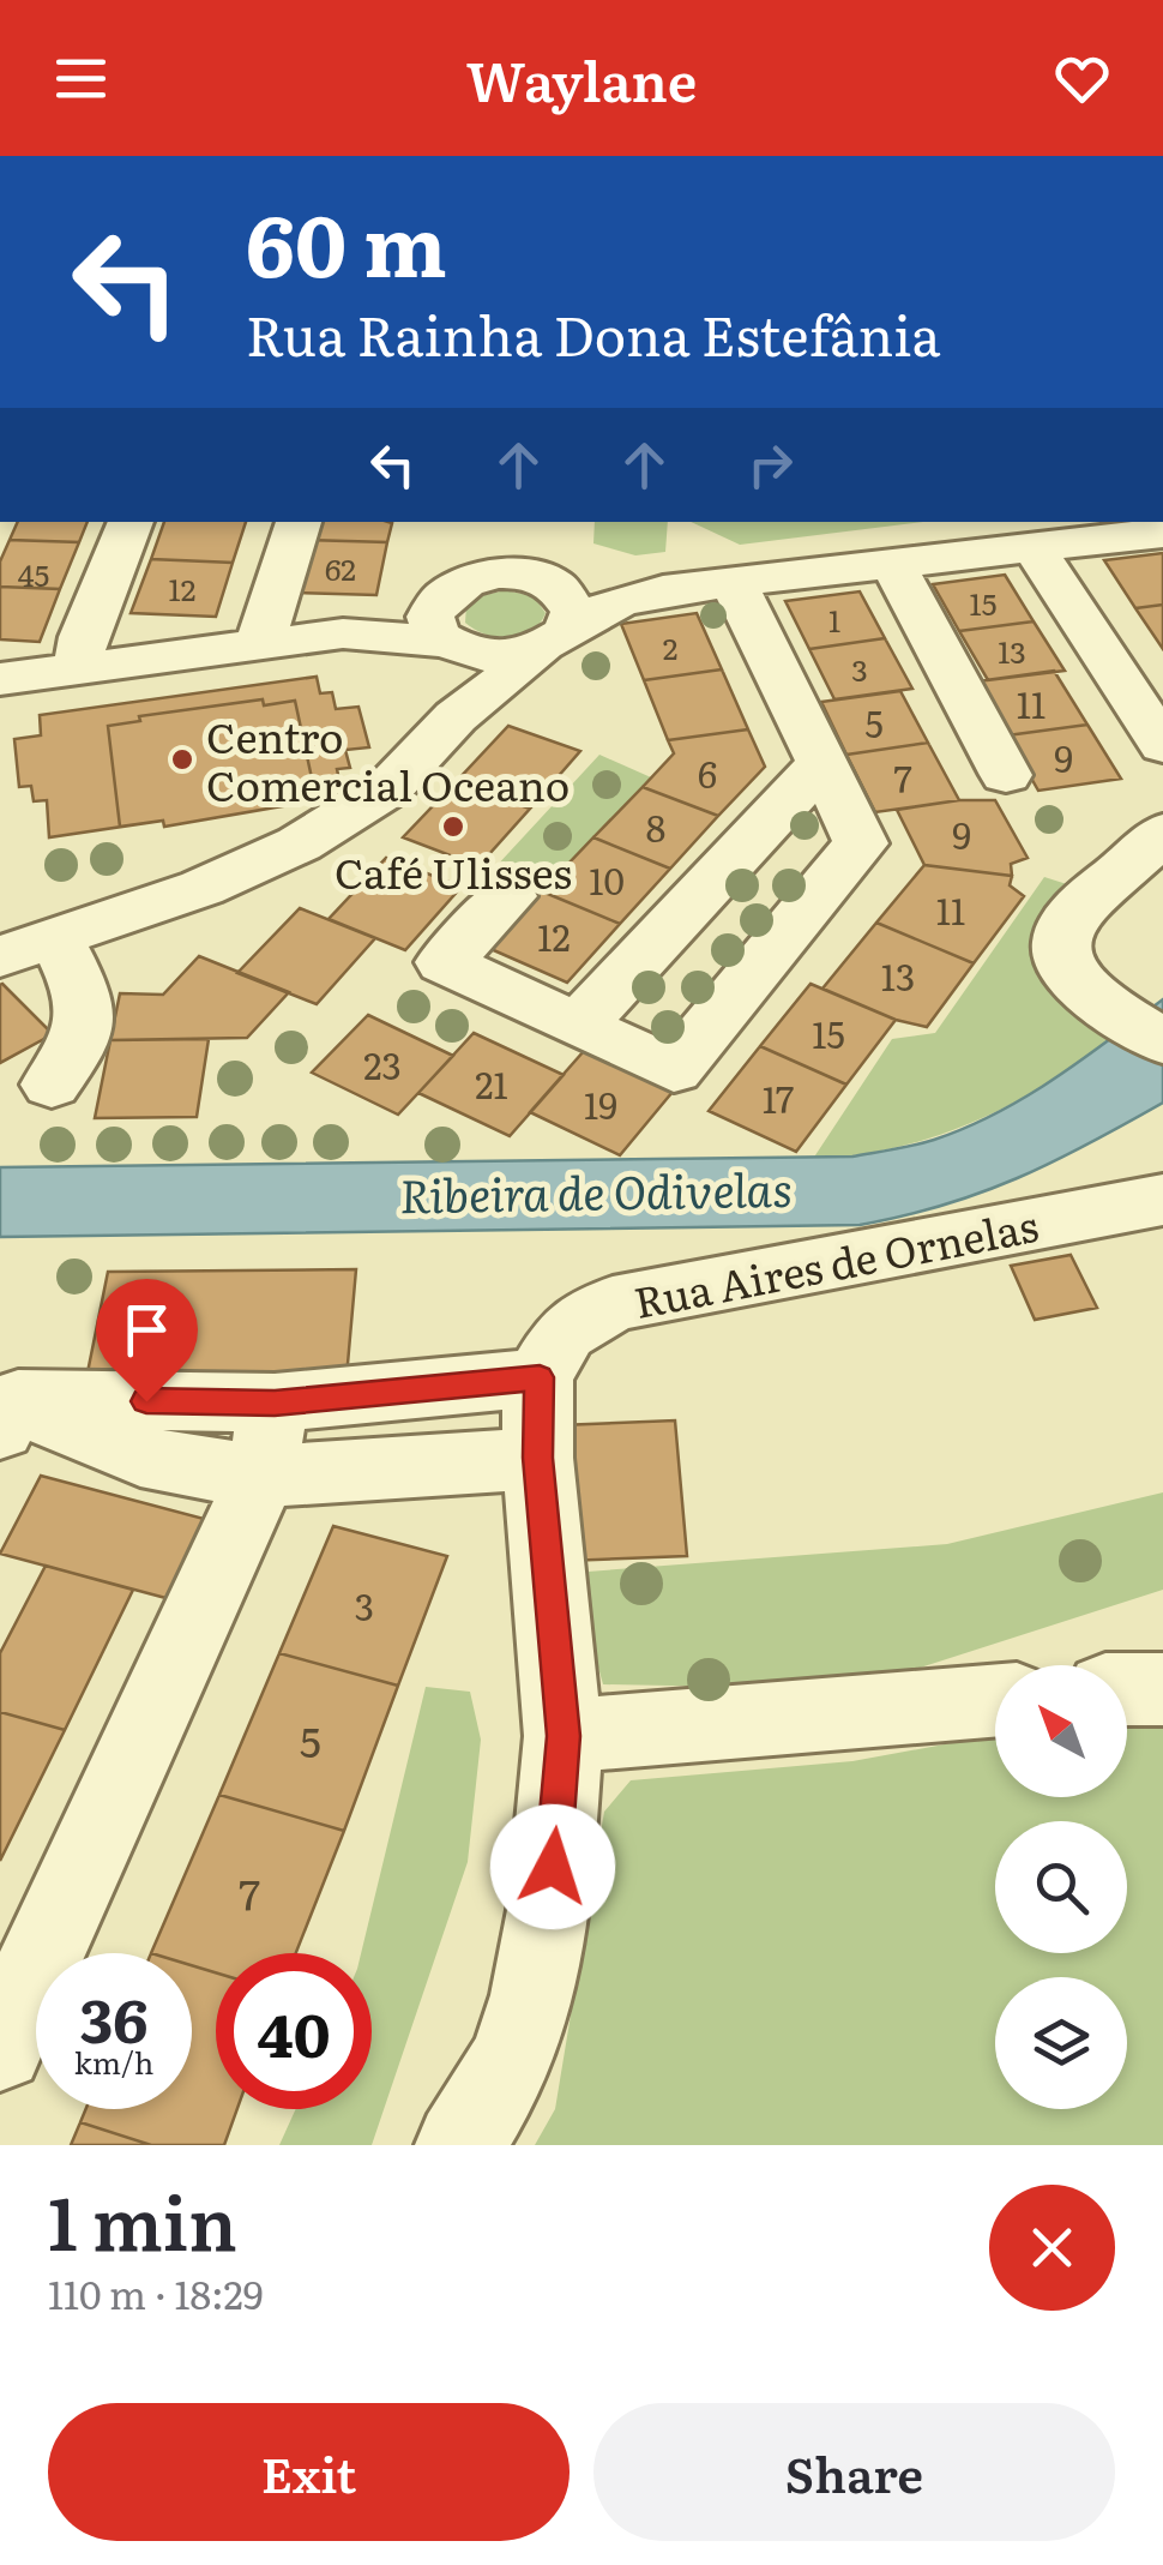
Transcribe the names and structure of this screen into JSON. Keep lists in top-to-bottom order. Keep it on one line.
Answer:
{"streets":{"street":["Rua Aires de Ornelas"]},"water":["Ribeira de Odivelas"],"places":["Centro Comercial Oceano","Café Ulisses"],"house_numbers":["62","45","12","15","1","2","13","3","11","5","9","6","7","8","9","10","11","12","13","15","23","21","17","19","3","5","7"],"north":"top left","page":{"header":"Waylane","turn":["60 m","Rua Rainha Dona Estefânia"],"speed":"36 km/h","limit":"40","heading":["1 min","110 m · 18:29"],"buttons":["Exit","Share"]}}
